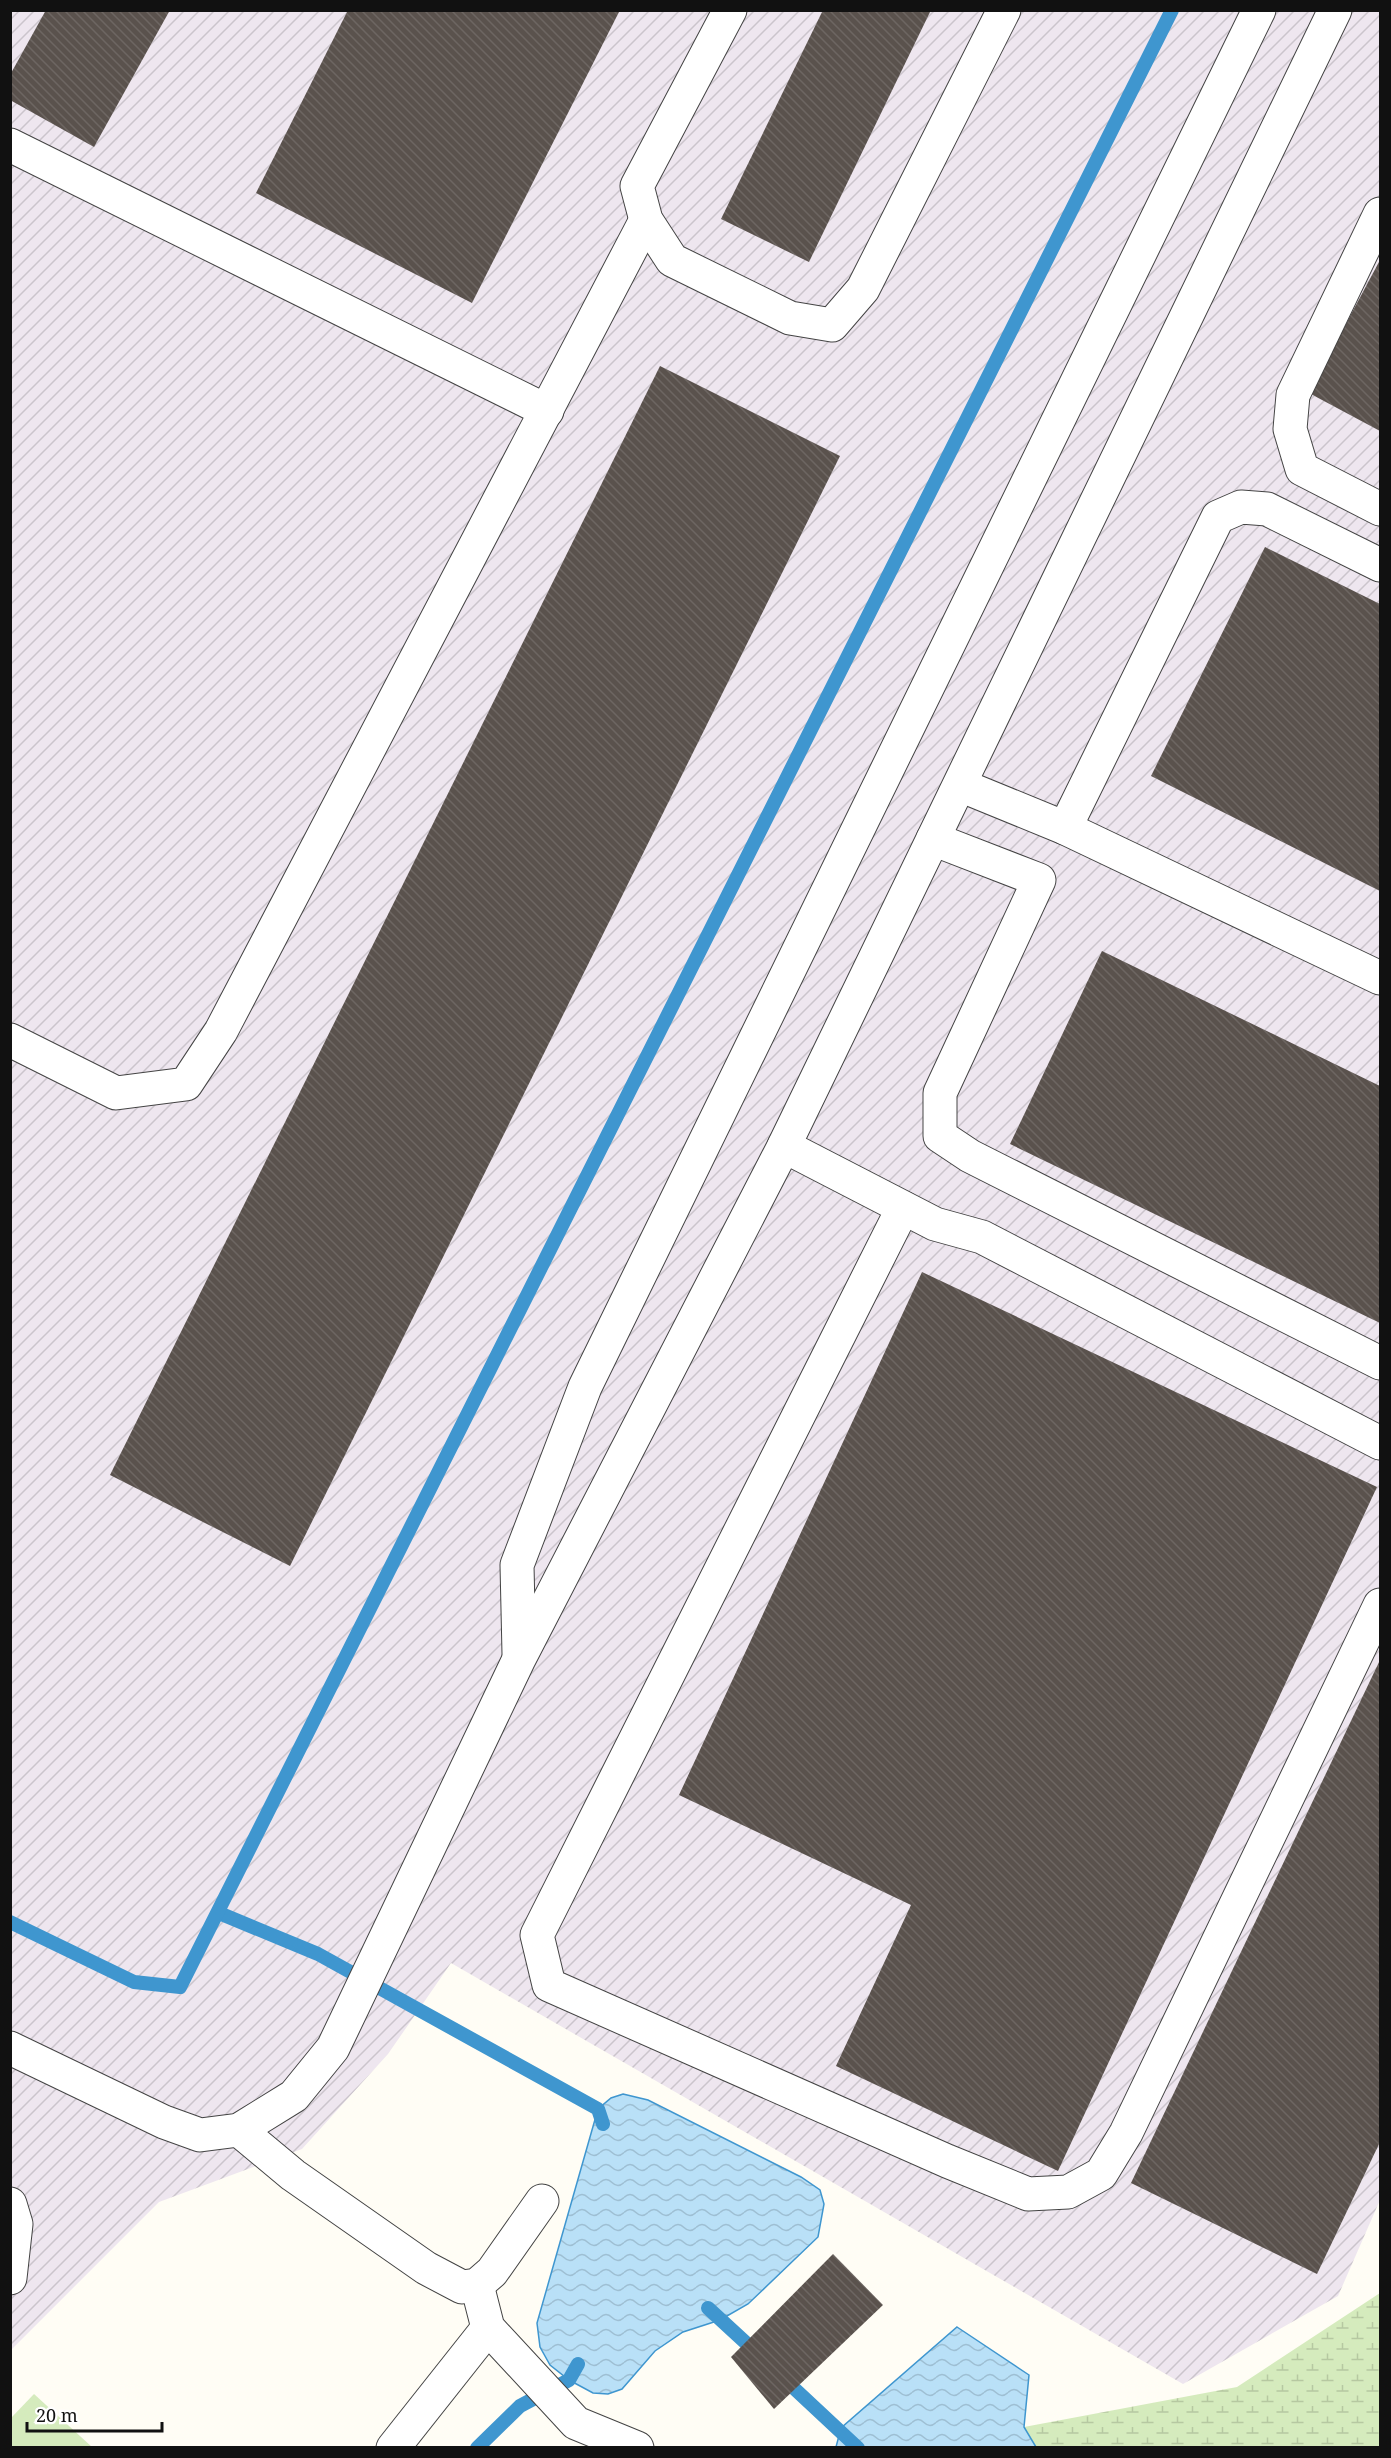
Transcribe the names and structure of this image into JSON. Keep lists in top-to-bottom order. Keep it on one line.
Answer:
{"scale_bar":"20 m"}
